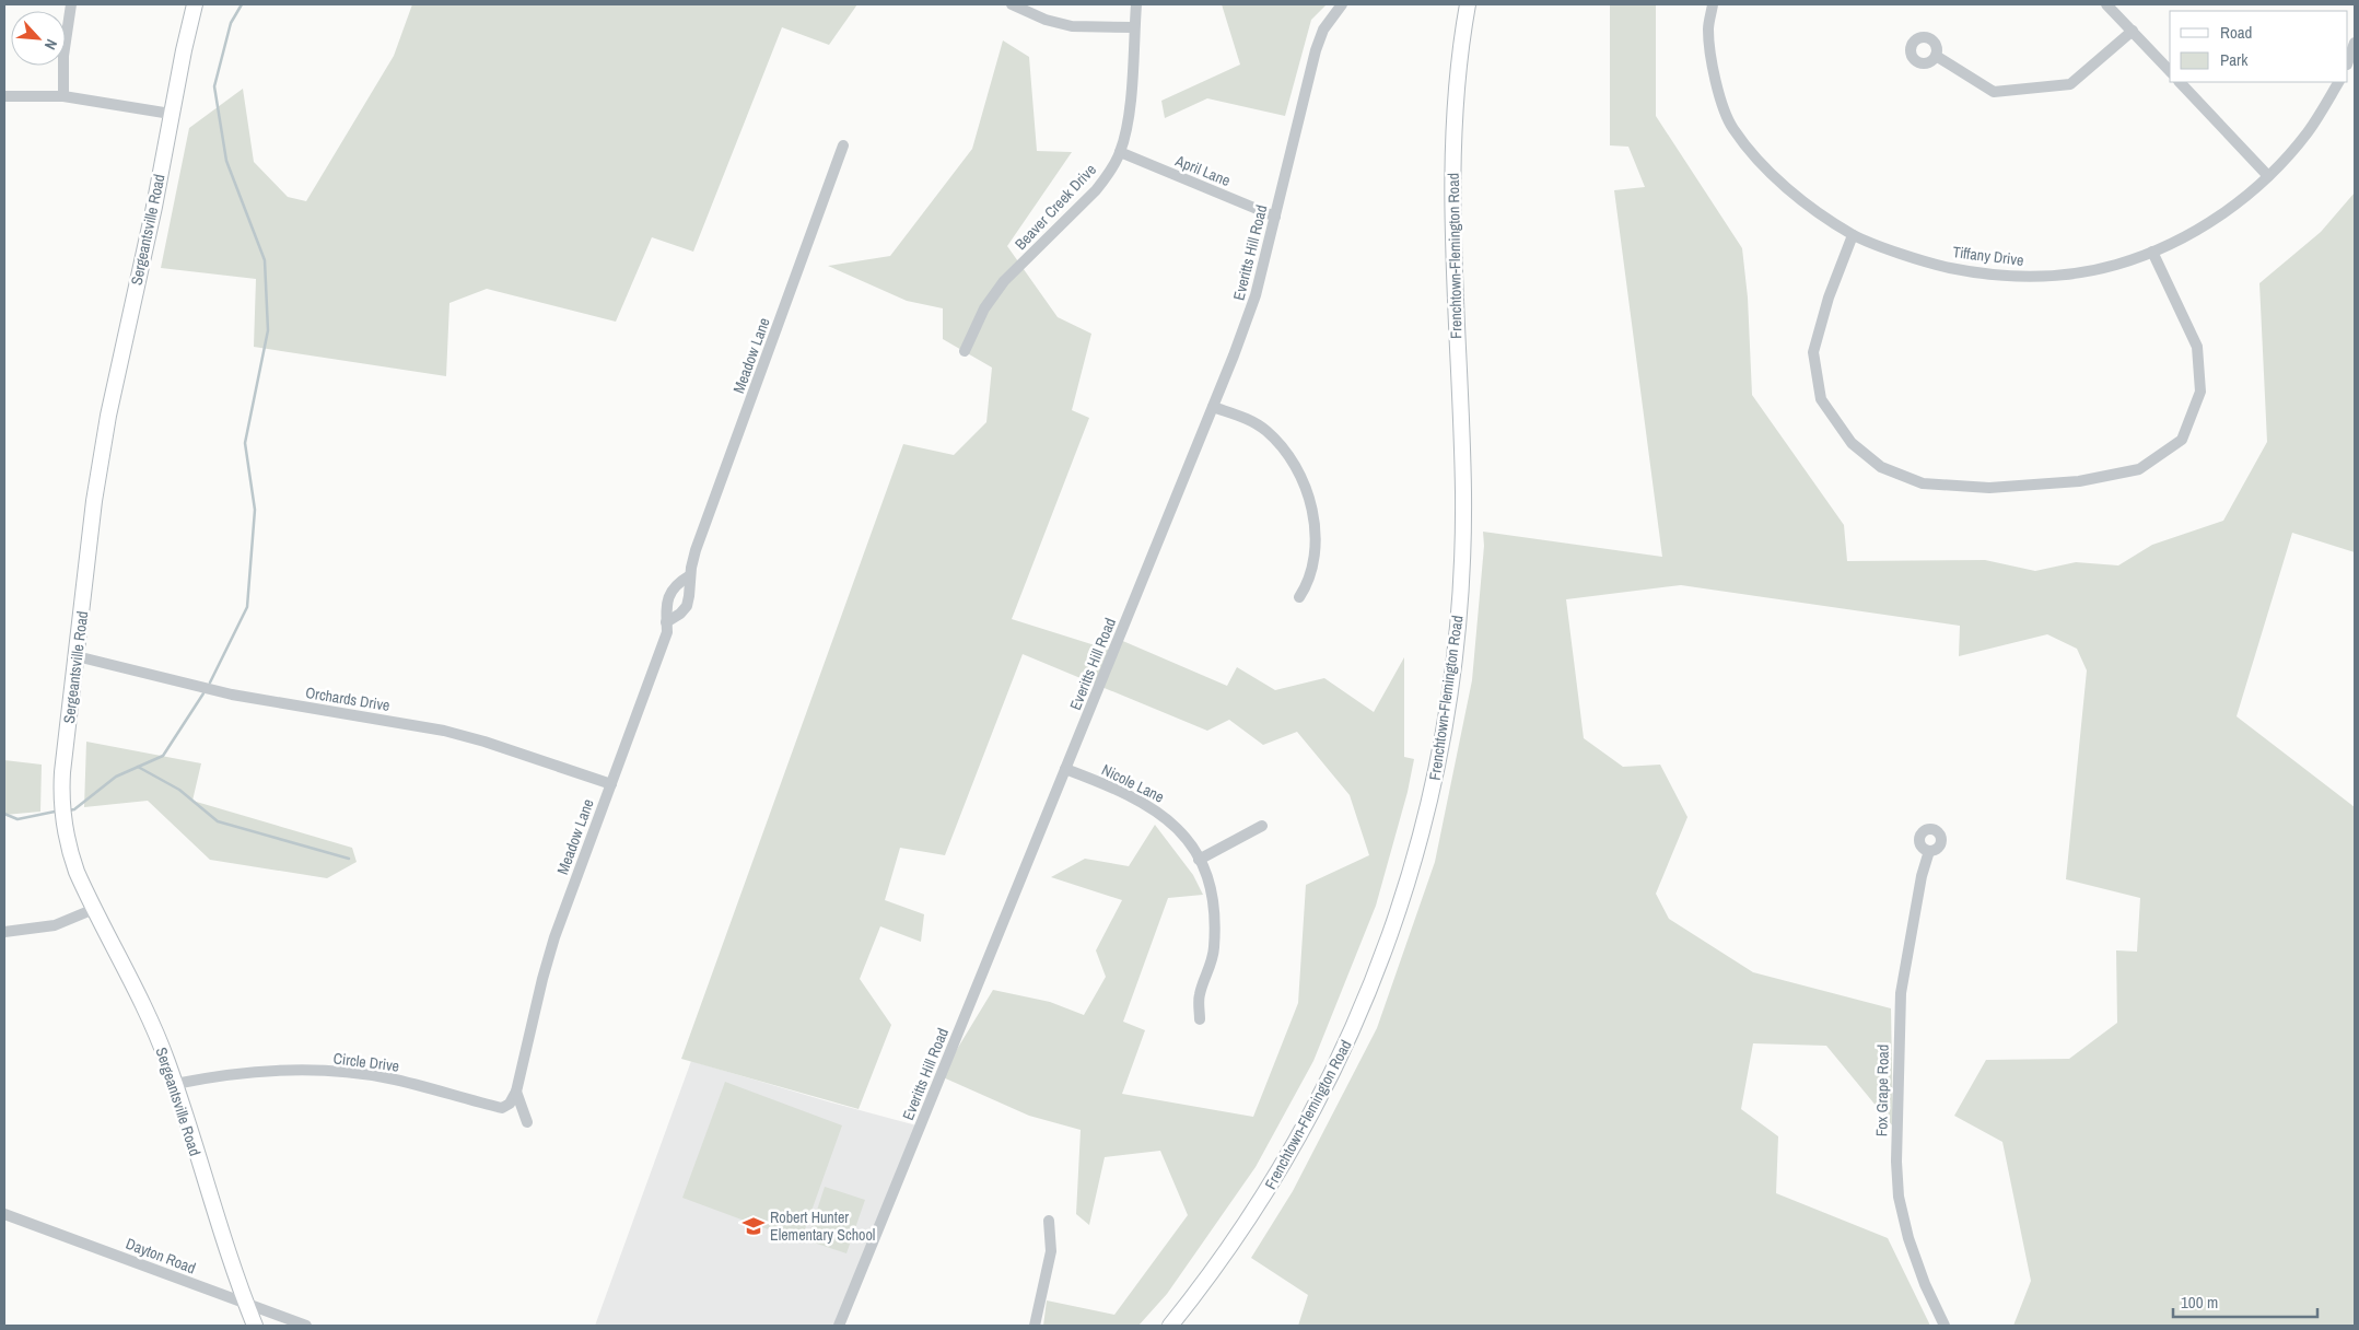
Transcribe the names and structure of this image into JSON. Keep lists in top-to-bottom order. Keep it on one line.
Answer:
{"streets":{"main road":["Sergeantsville Road","Frenchtown-Flemington Road"],"street":["April Lane","Beaver Creek Drive","Everitts Hill Road","Tiffany Drive","Meadow Lane","Orchards Drive","Nicole Lane","Circle Drive","Fox Grape Road","Dayton Road"]},"crossings":[["April Lane","Beaver Creek Drive"],["April Lane","Everitts Hill Road"],["Sergeantsville Road","Orchards Drive"],["Sergeantsville Road","Circle Drive"],["Sergeantsville Road","Dayton Road"],["Everitts Hill Road","Nicole Lane"],["Meadow Lane","Orchards Drive"],["Meadow Lane","Circle Drive"]],"places":{"school or university":["Robert Hunter Elementary School"]},"legend":["Road","Park"],"scale_bar":"100 m","north":"bottom right"}
